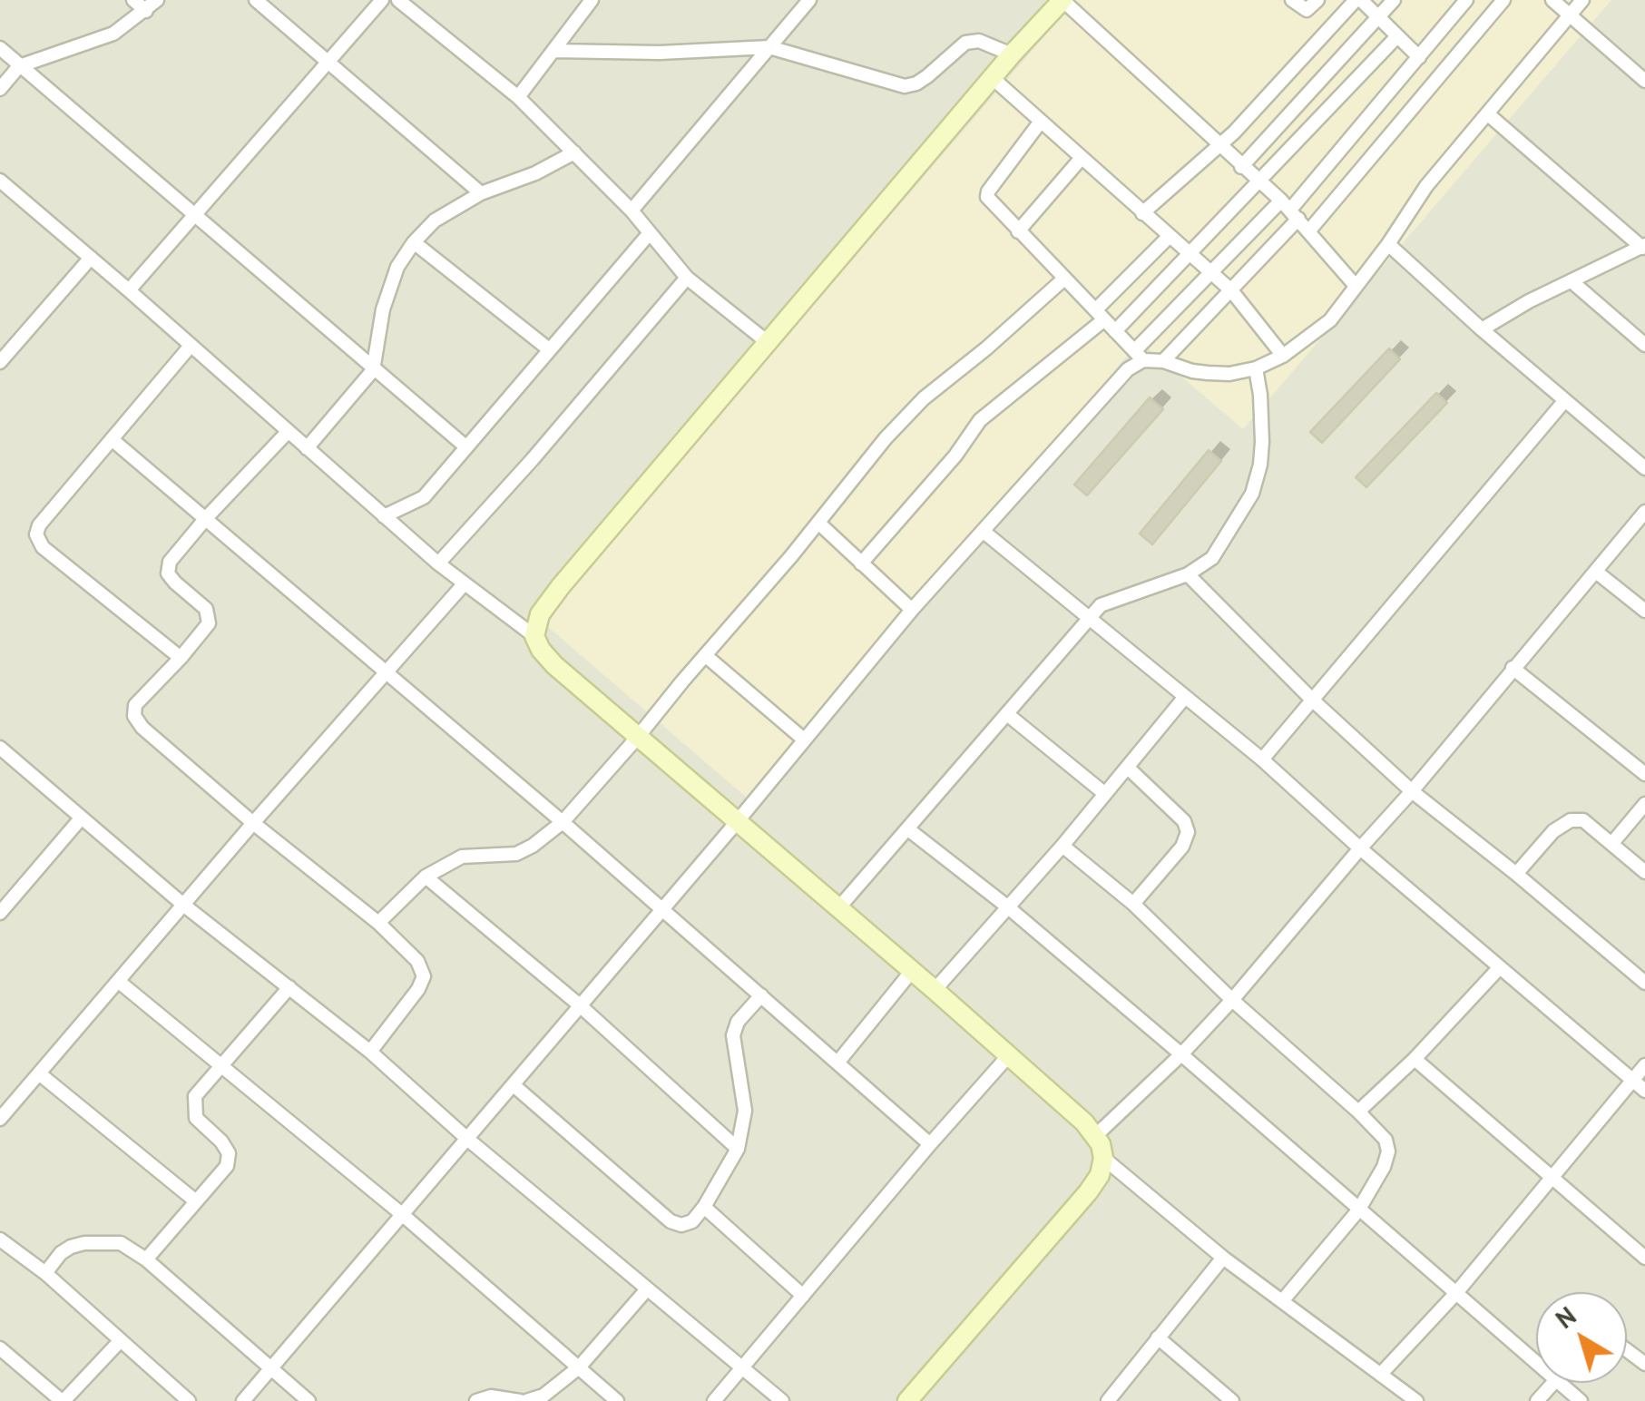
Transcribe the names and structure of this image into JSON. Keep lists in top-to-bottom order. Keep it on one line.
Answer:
{"north":"top left"}
